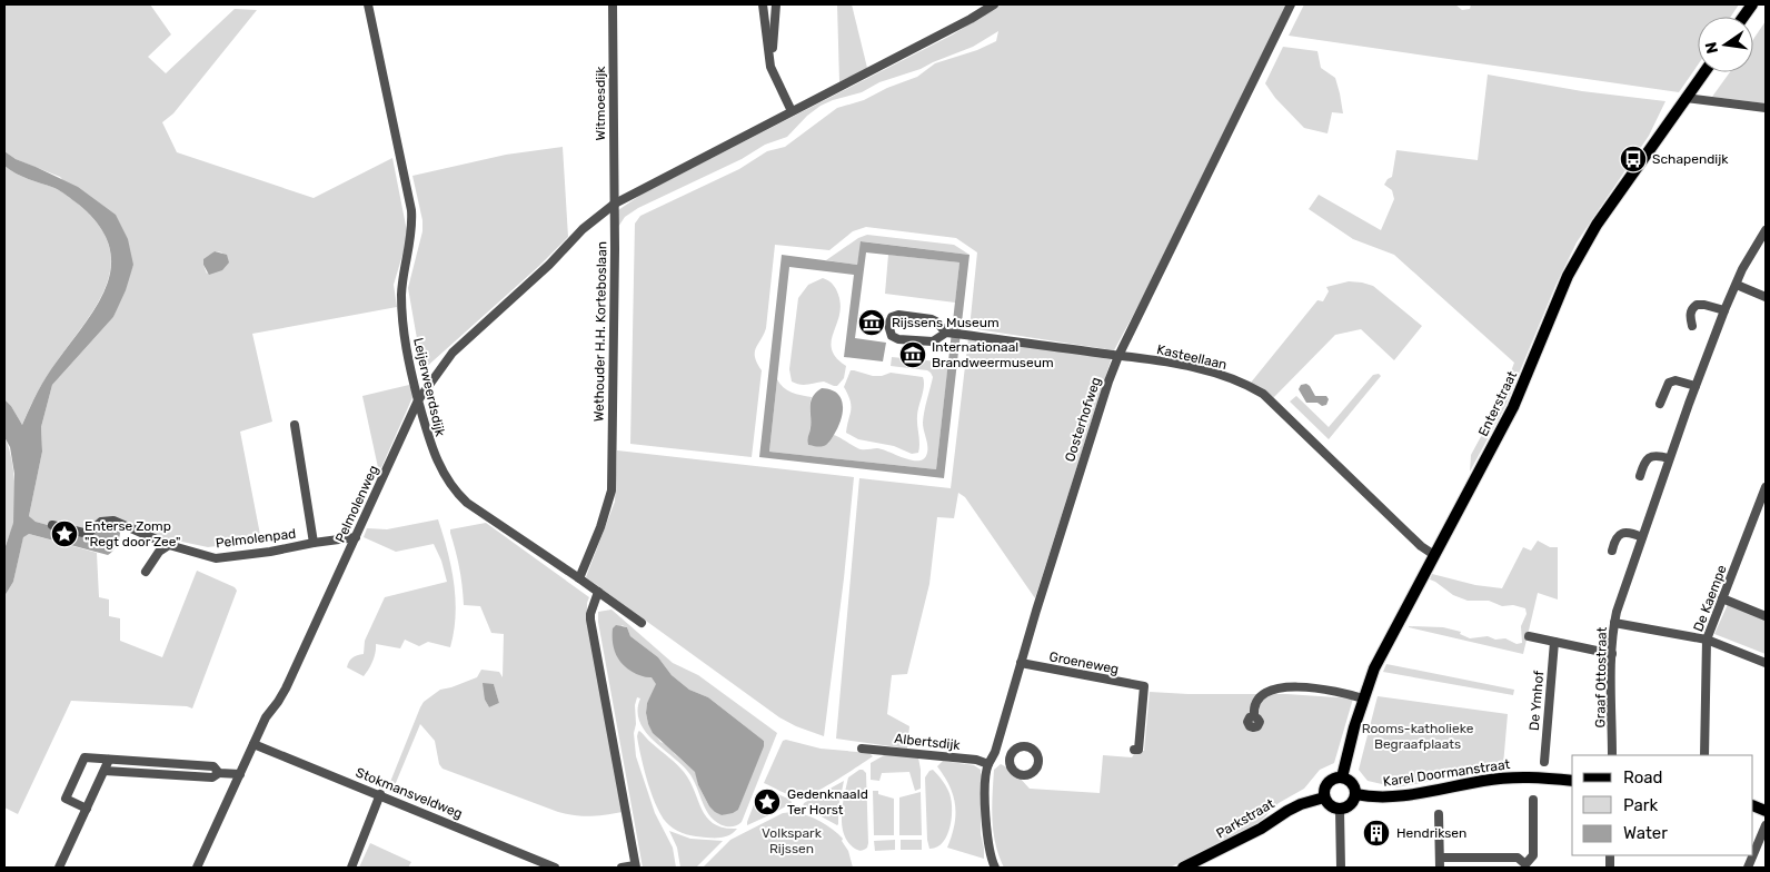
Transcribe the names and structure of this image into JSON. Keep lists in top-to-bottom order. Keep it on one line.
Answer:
{"streets":{"main road":["Enterstraat","Karel Doormanstraat","Parkstraat"],"street":["Witmoesdijk","Wethouder H.H. Korteboslaan","Kasteellaan","Leijerweerdsdijk","Oosterhofweg","Pelmolenweg","Pelmolenpad","De Kaempe","Groeneweg","Graaf Ottostraat","De Ymhof","Albertsdijk","Stokmansveldweg"]},"crossings":[["Witmoesdijk","Wethouder H.H. Korteboslaan"],["Witmoesdijk","Pelmolenweg"],["Wethouder H.H. Korteboslaan","Leijerweerdsdijk"],["Wethouder H.H. Korteboslaan","Pelmolenweg"],["Kasteellaan","Enterstraat"],["Kasteellaan","Oosterhofweg"],["Leijerweerdsdijk","Pelmolenweg"],["Enterstraat","Karel Doormanstraat"],["Enterstraat","Parkstraat"],["Oosterhofweg","Groeneweg"],["Oosterhofweg","Albertsdijk"],["Pelmolenweg","Pelmolenpad"],["Pelmolenweg","Stokmansveldweg"],["Karel Doormanstraat","Parkstraat"]],"parks":["Rooms-katholieke Begraafplaats","Volkspark Rijssen"],"places":{"bus stop":["Schapendijk"],"museum":["Rijssens Museum","Internationaal Brandweermuseum"],"place":["Enterse Zomp \"Regt door Zee\"","Gedenknaald Ter Horst"],"building":["Hendriksen"]},"legend":["Road","Park","Water"],"north":"left"}
